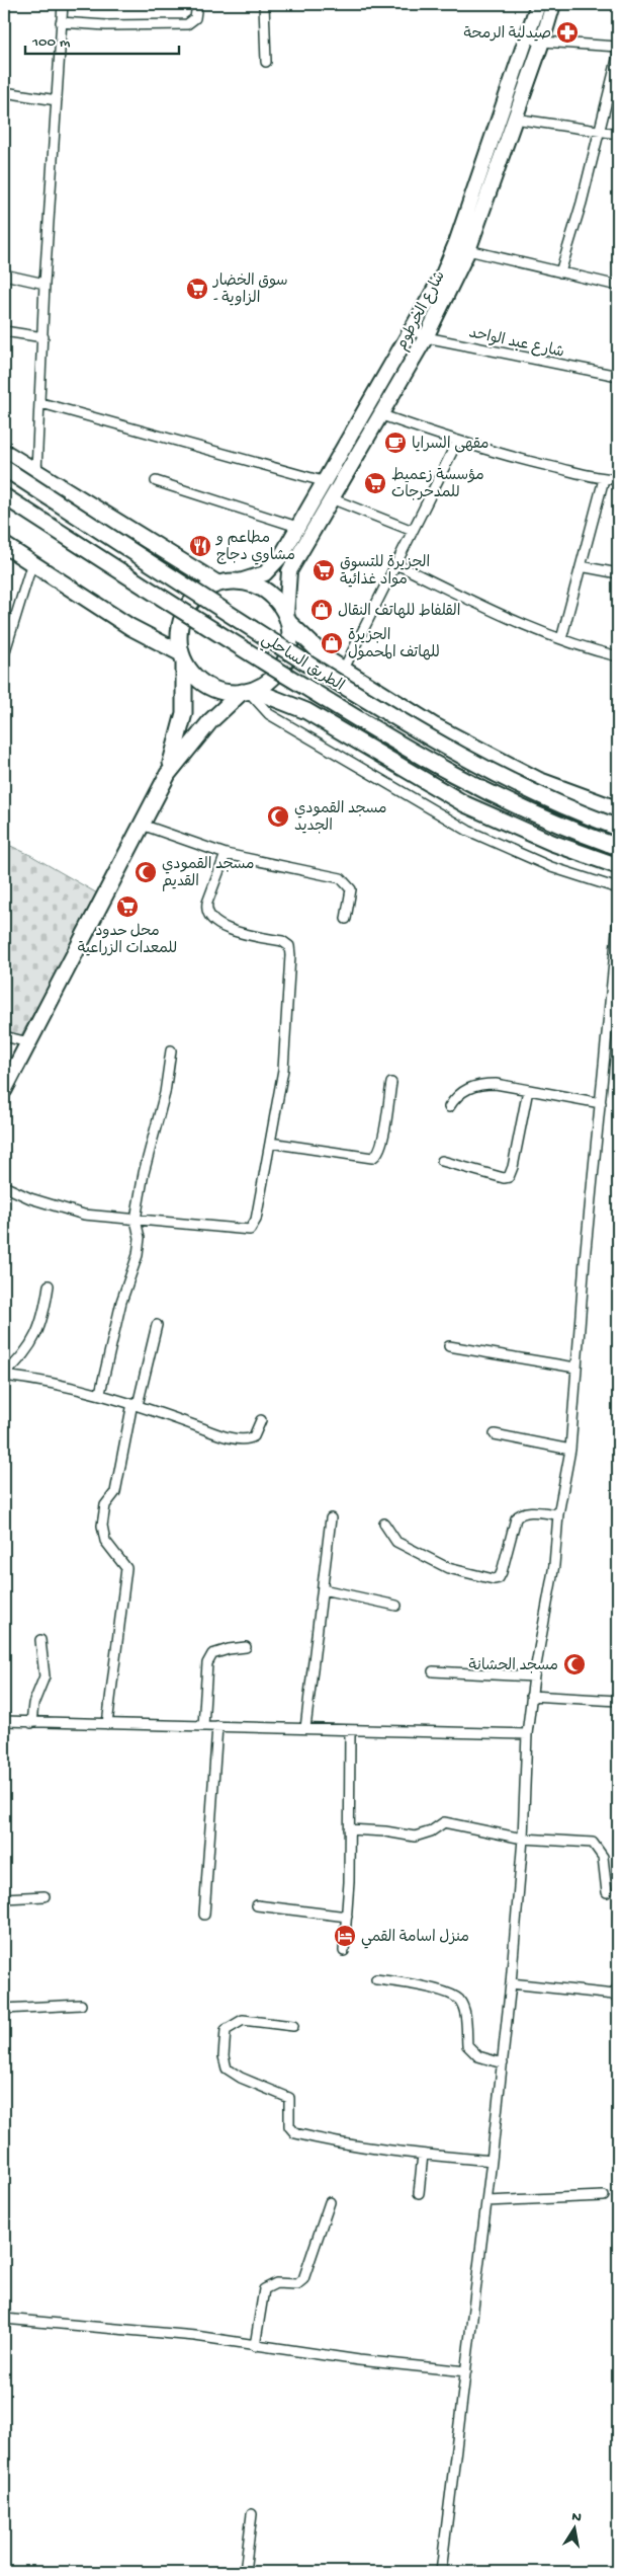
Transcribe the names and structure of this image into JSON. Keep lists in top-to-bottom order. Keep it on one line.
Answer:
{"streets":{"highway":["الطريق الساحلي"],"main road":["شارع الخرطوم"],"street":["شارع عبد الواحد"]},"crossings":[["شارع الخرطوم","شارع عبد الواحد"]],"places":{"pharmacy":["صيدلية الرمحة"],"supermarket":["سوق الخضار - الزاوية","مؤسسة زعميط للمدحرجات","الجزيرة للتسوق مواد غذائية","محل حدود للمعدات الزراعية"],"cafe":["مقهى السرايا"],"restaurant":["مطاعم و مشاوي دجاج"],"shop":["القلفاط للهاتف النقال","الجزيرة للهاتف المحمول"],"mosque":["مسجد القمودي الجديد","مسجد القمودي القديم","مسجد الحشانة"],"hotel":["منزل اسامة القمي"]},"scale_bar":"100 m","north":"top"}
